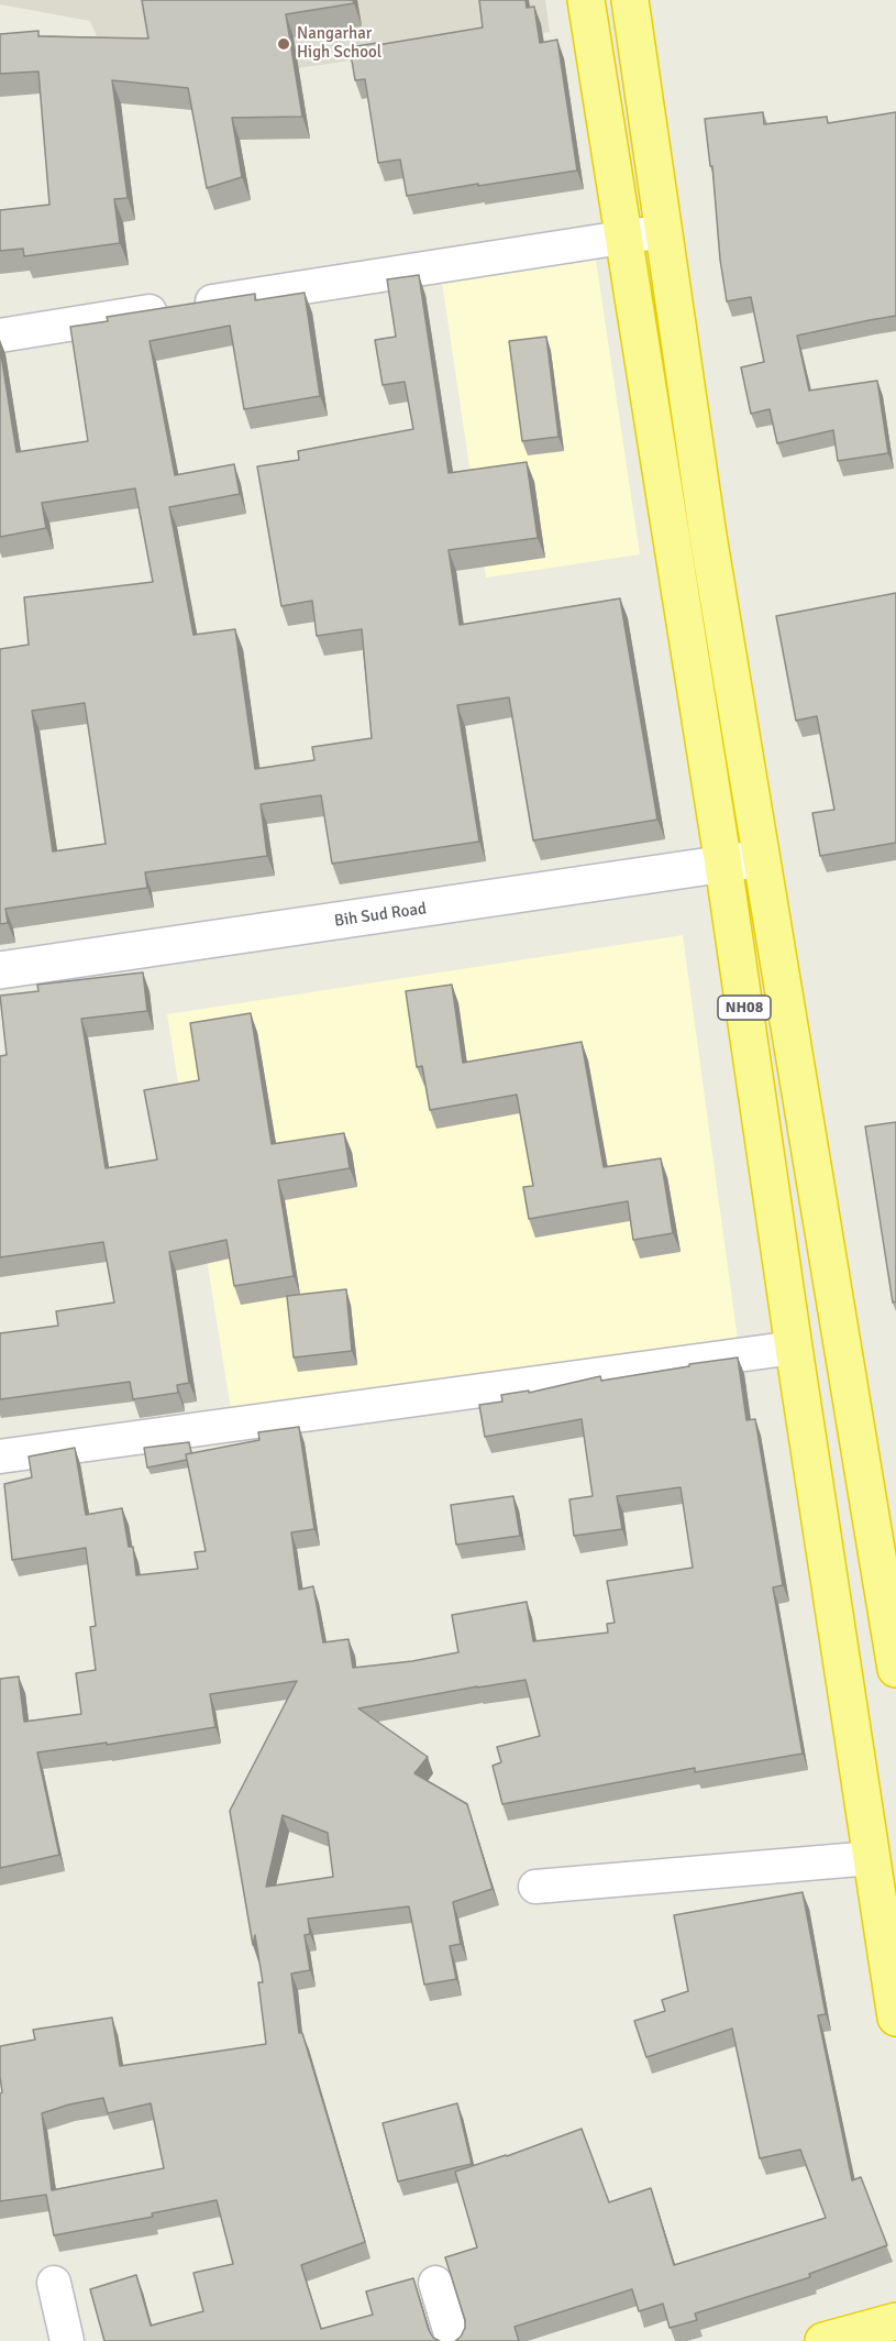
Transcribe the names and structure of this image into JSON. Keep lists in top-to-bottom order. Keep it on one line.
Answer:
{"streets":{"highway":["NH08"],"main road":["Bih Sud Road"]},"crossings":[["Bih Sud Road","NH08"]],"places":["Nangarhar High School"]}
